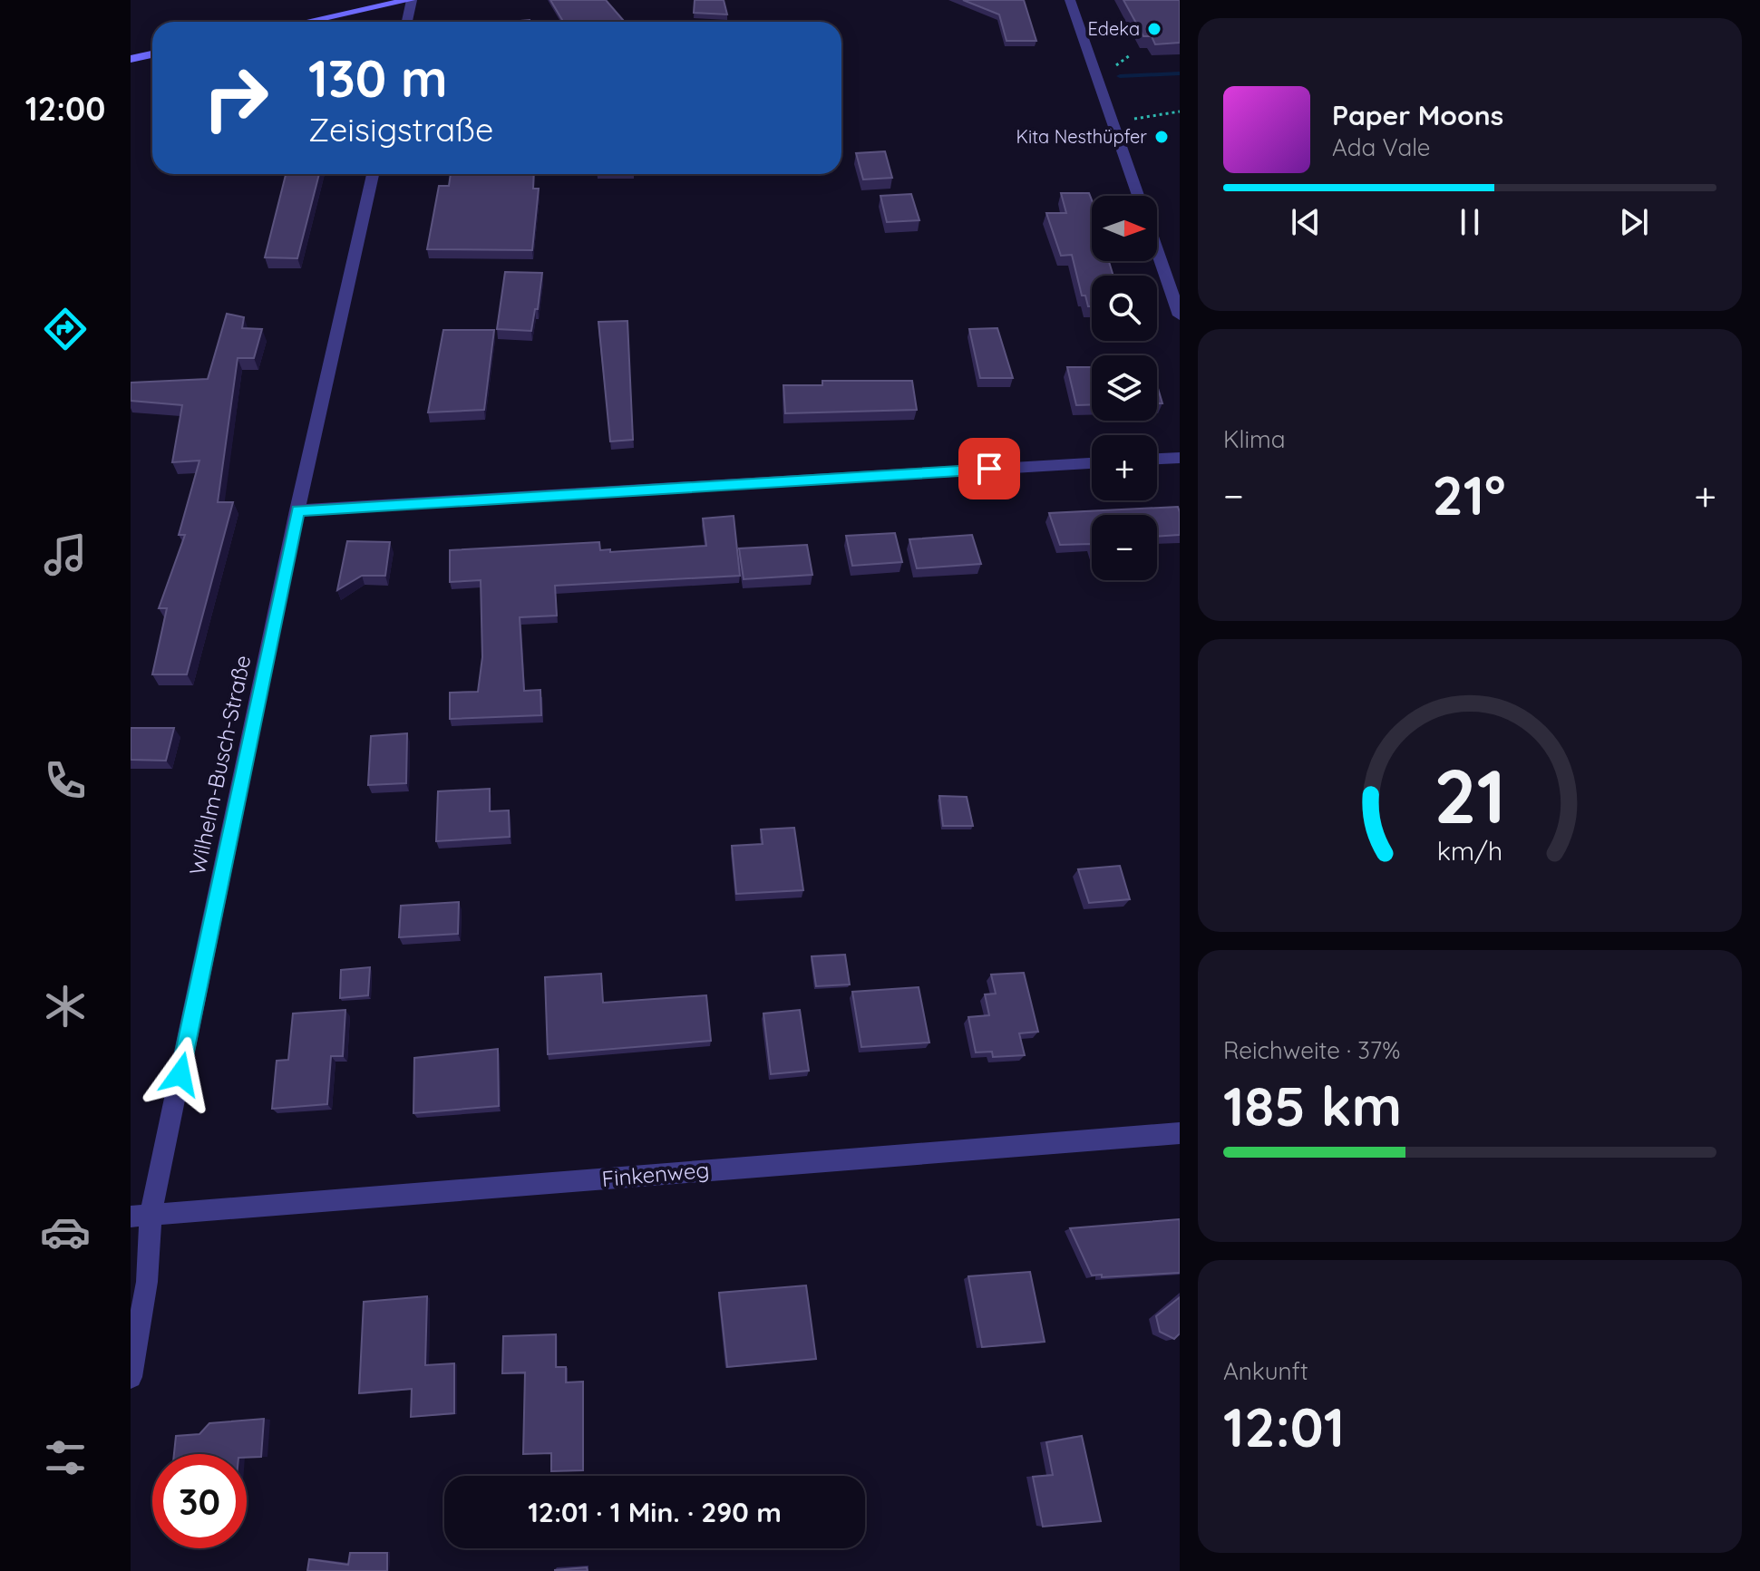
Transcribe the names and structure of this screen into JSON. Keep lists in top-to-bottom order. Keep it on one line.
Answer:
{"streets":{"street":["Wilhelm-Busch-Straße","Finkenweg"]},"crossings":[["Wilhelm-Busch-Straße","Finkenweg"]],"places":["Edeka","Kita Nesthüpfer"],"north":"right","page":{"tabs":"12:00","turn":["130 m","Zeisigstraße"],"song":["Paper Moons","Ada Vale"],"map_buttons":["+","−"],"tile":["Klima",["Reichweite · 37%","185 km"],["Ankunft","12:01"]],"heat":["−","21°","+"],"limit":"30","trip":"12:01 · 1 Min. · 290 m","gauge":["21","km/h"]}}
